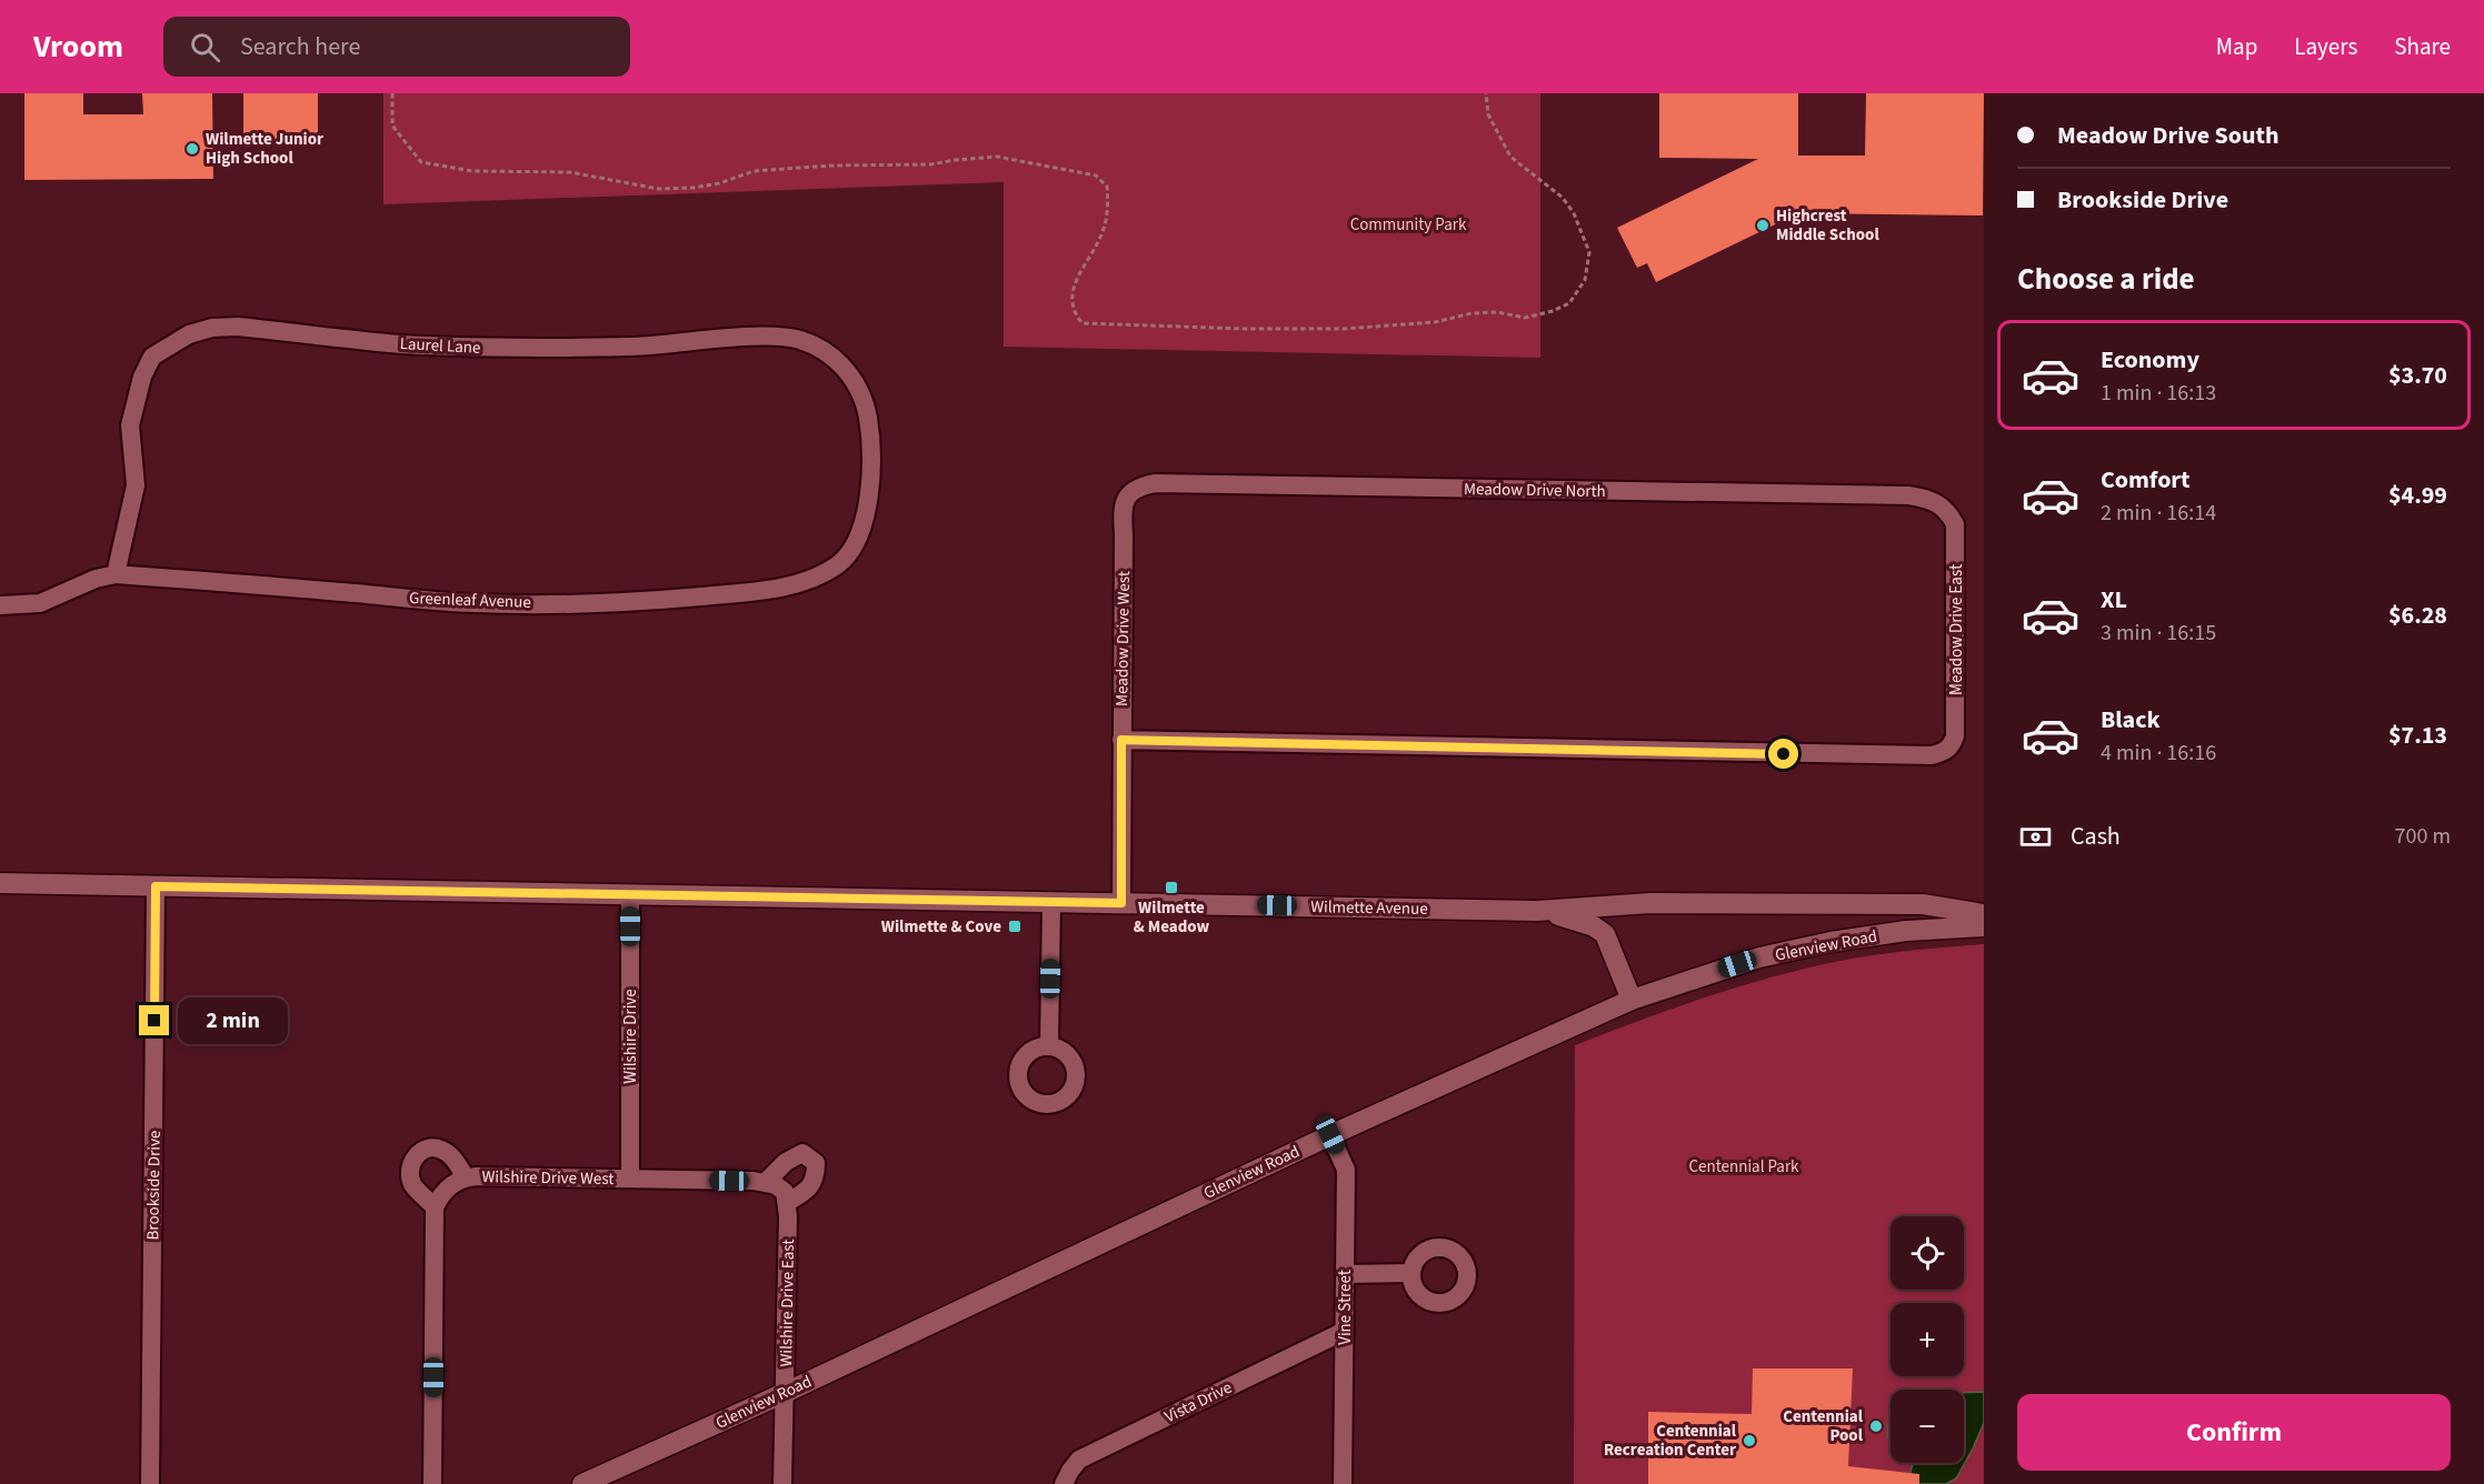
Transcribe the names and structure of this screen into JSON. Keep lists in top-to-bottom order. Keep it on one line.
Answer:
{"streets":{"street":["Laurel Lane","Meadow Drive North","Greenleaf Avenue","Meadow Drive East","Meadow Drive West","Wilmette Avenue","Glenview Road","Wilshire Drive","Wilshire Drive West","Brookside Drive","Wilshire Drive East","Vine Street","Vista Drive"]},"crossings":[["Laurel Lane","Greenleaf Avenue"],["Meadow Drive North","Meadow Drive East"],["Meadow Drive North","Meadow Drive West"],["Meadow Drive East","Meadow Drive West"],["Meadow Drive West","Wilmette Avenue"],["Wilmette Avenue","Glenview Road"],["Wilmette Avenue","Wilshire Drive"],["Wilmette Avenue","Brookside Drive"],["Glenview Road","Wilshire Drive East"],["Glenview Road","Vine Street"],["Wilshire Drive","Wilshire Drive West"],["Vine Street","Vista Drive"]],"parks":["Community Park","Centennial Park"],"places":{"other":["Wilmette Junior High School","Highcrest Middle School","Centennial Pool","Centennial Recreation Center"],"transit":["Wilmette & Meadow","Wilmette & Cove"]},"page":{"header":"Vroom","search":"Search here","nav":["Map","Layers","Share"],"banner":["Meadow Drive South","Brookside Drive"],"heading":"Choose a ride","list":[{"name":"Economy","note":"1 min · 16:13","value":"$3.70"},{"name":"Comfort","note":"2 min · 16:14","value":"$4.99"},{"name":"XL","note":"3 min · 16:15","value":"$6.28"},{"name":"Black","note":"4 min · 16:16","value":"$7.13"}],"pay":["Cash","700 m"],"bubble":"2 min","map_buttons":["+","−"],"buttons":"Confirm"}}
